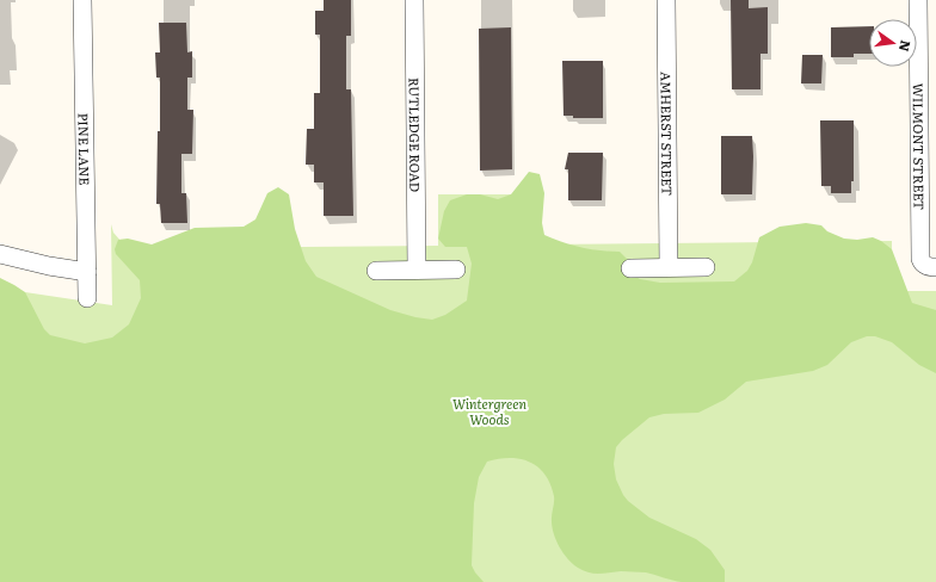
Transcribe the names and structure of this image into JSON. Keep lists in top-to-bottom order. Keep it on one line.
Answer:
{"streets":{"street":["AMHERST STREET","RUTLEDGE ROAD","WILMONT STREET","PINE LANE"]},"parks":["Wintergreen Woods"],"north":"right"}
